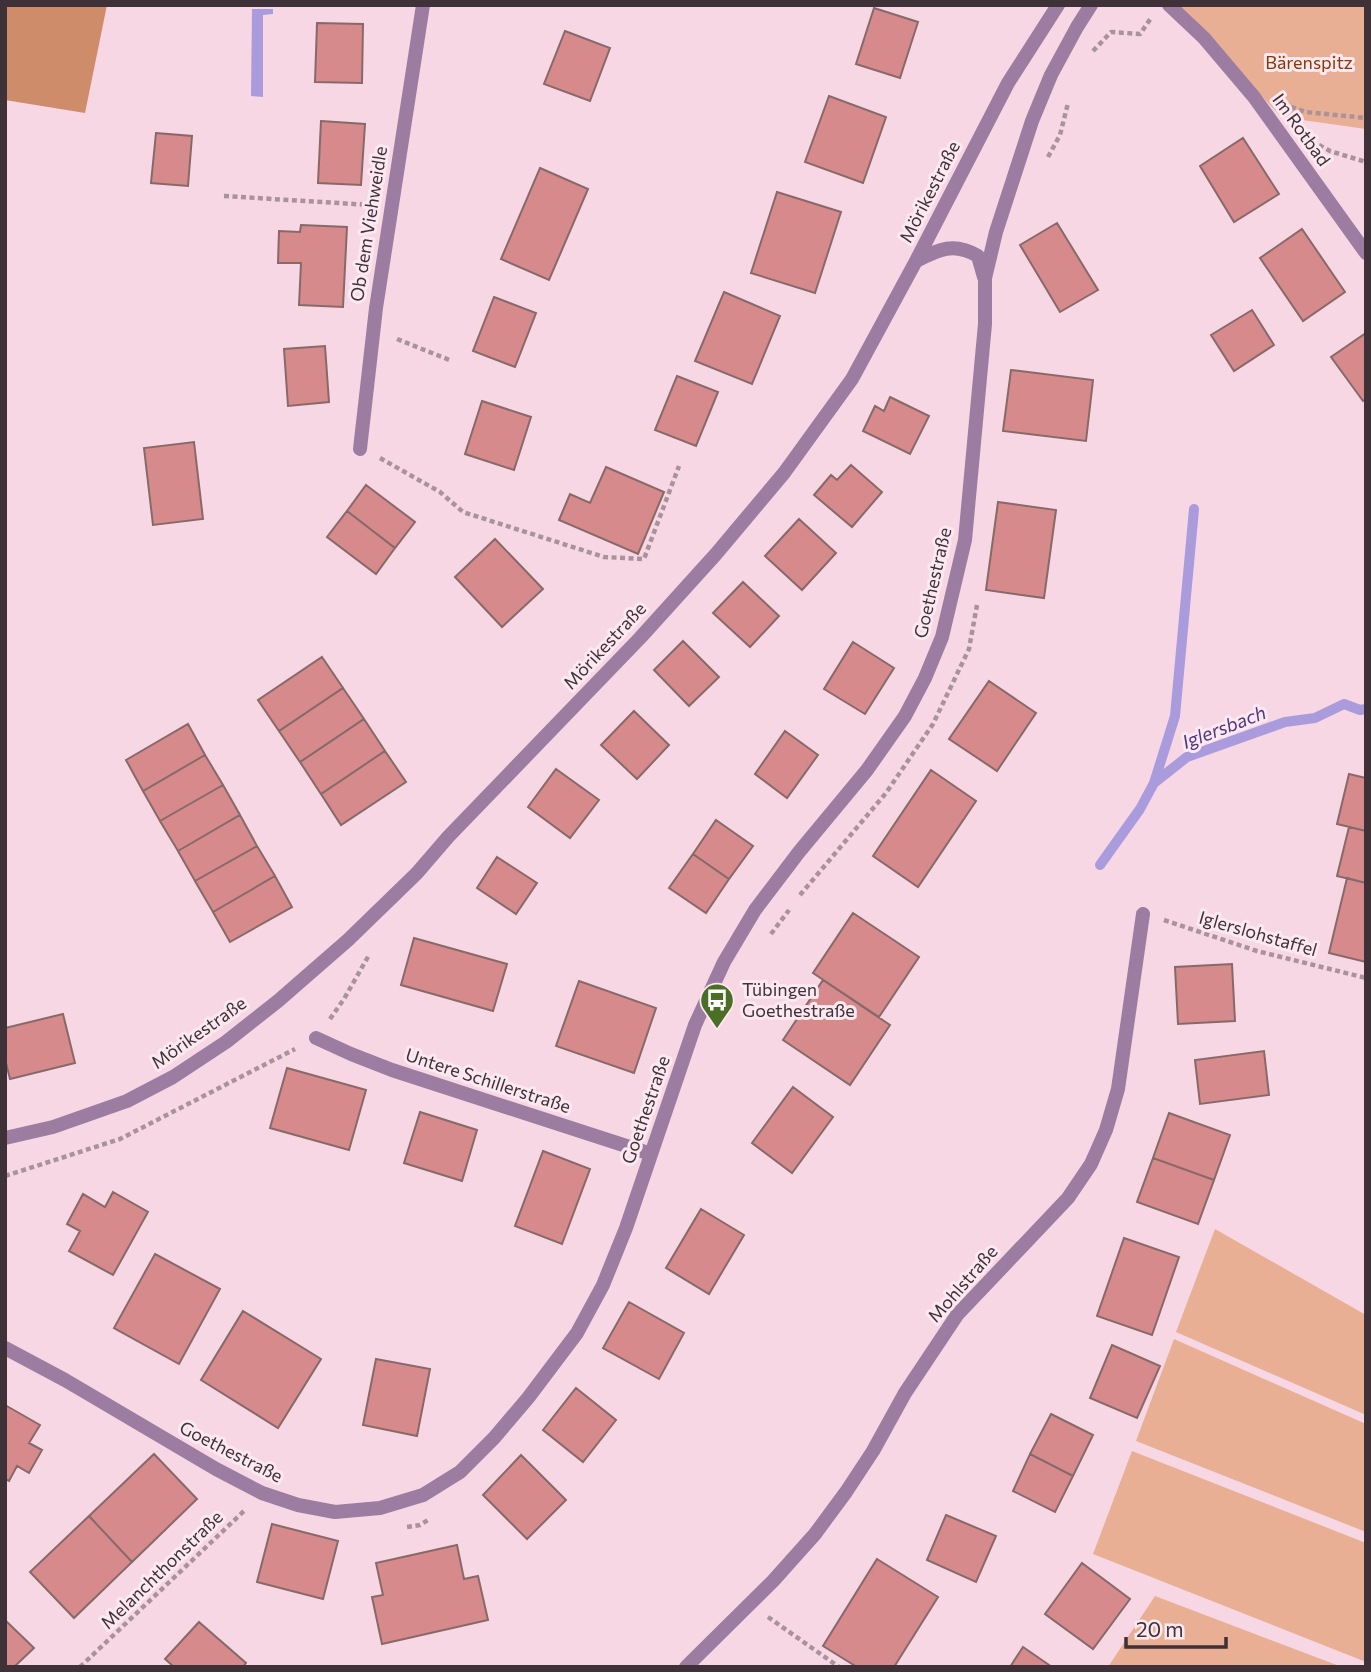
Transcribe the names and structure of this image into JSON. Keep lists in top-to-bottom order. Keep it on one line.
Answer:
{"streets":{"street":["Im Rotbad","Mörikestraße","Ob dem Viehweidle","Goethestraße","Untere Schillerstraße","Mohlstraße"],"path":["Iglerslohstaffel","Melanchthonstraße"]},"crossings":[["Goethestraße","Untere Schillerstraße"],["Goethestraße","Melanchthonstraße"],["Iglerslohstaffel","Mohlstraße"]],"water":["Iglersbach"],"parks":["Bärenspitz"],"places":{"bus stop":["Tübingen Goethestraße"]},"scale_bar":"20 m"}
